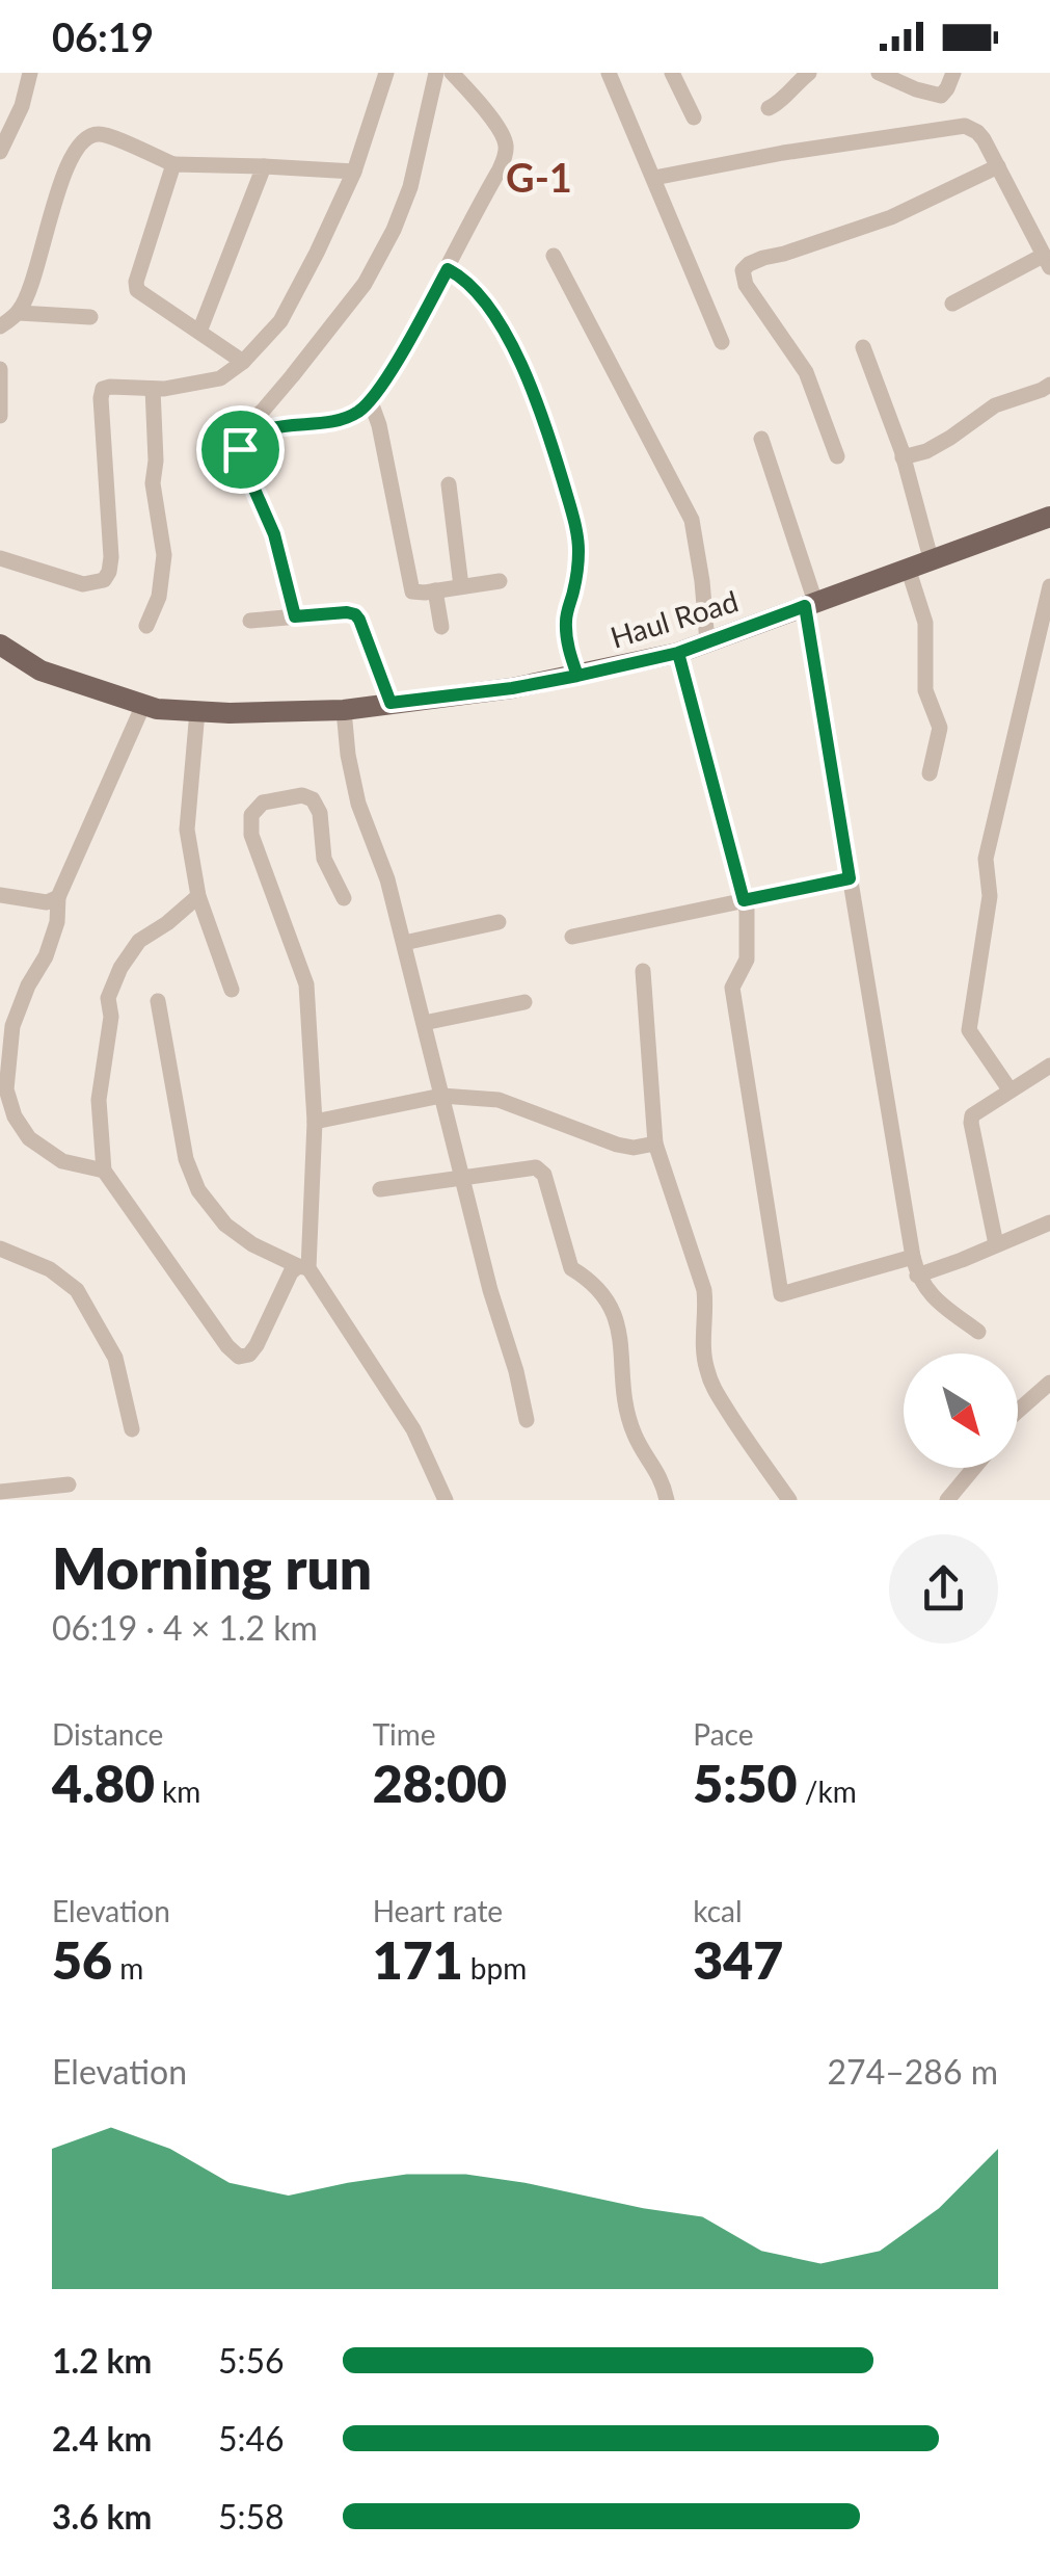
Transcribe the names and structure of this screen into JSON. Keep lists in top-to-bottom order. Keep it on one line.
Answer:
{"streets":{"main road":["Haul Road"]},"districts":["G-1"],"north":"bottom right","page":{"status":"06:19","heading":["Morning run","06:19 · 4 × 1.2 km"],"stats":[["Distance","4.80 km"],["Time","28:00"],["Pace","5:50 /km"],["Elevation","56 m"],["Heart rate","171 bpm"],["kcal","347"]],"chart":["Elevation","274–286 m"],"list":[{"name":"1.2 km","note":"5:56"},{"name":"2.4 km","note":"5:46"},{"name":"3.6 km","note":"5:58"}]}}
